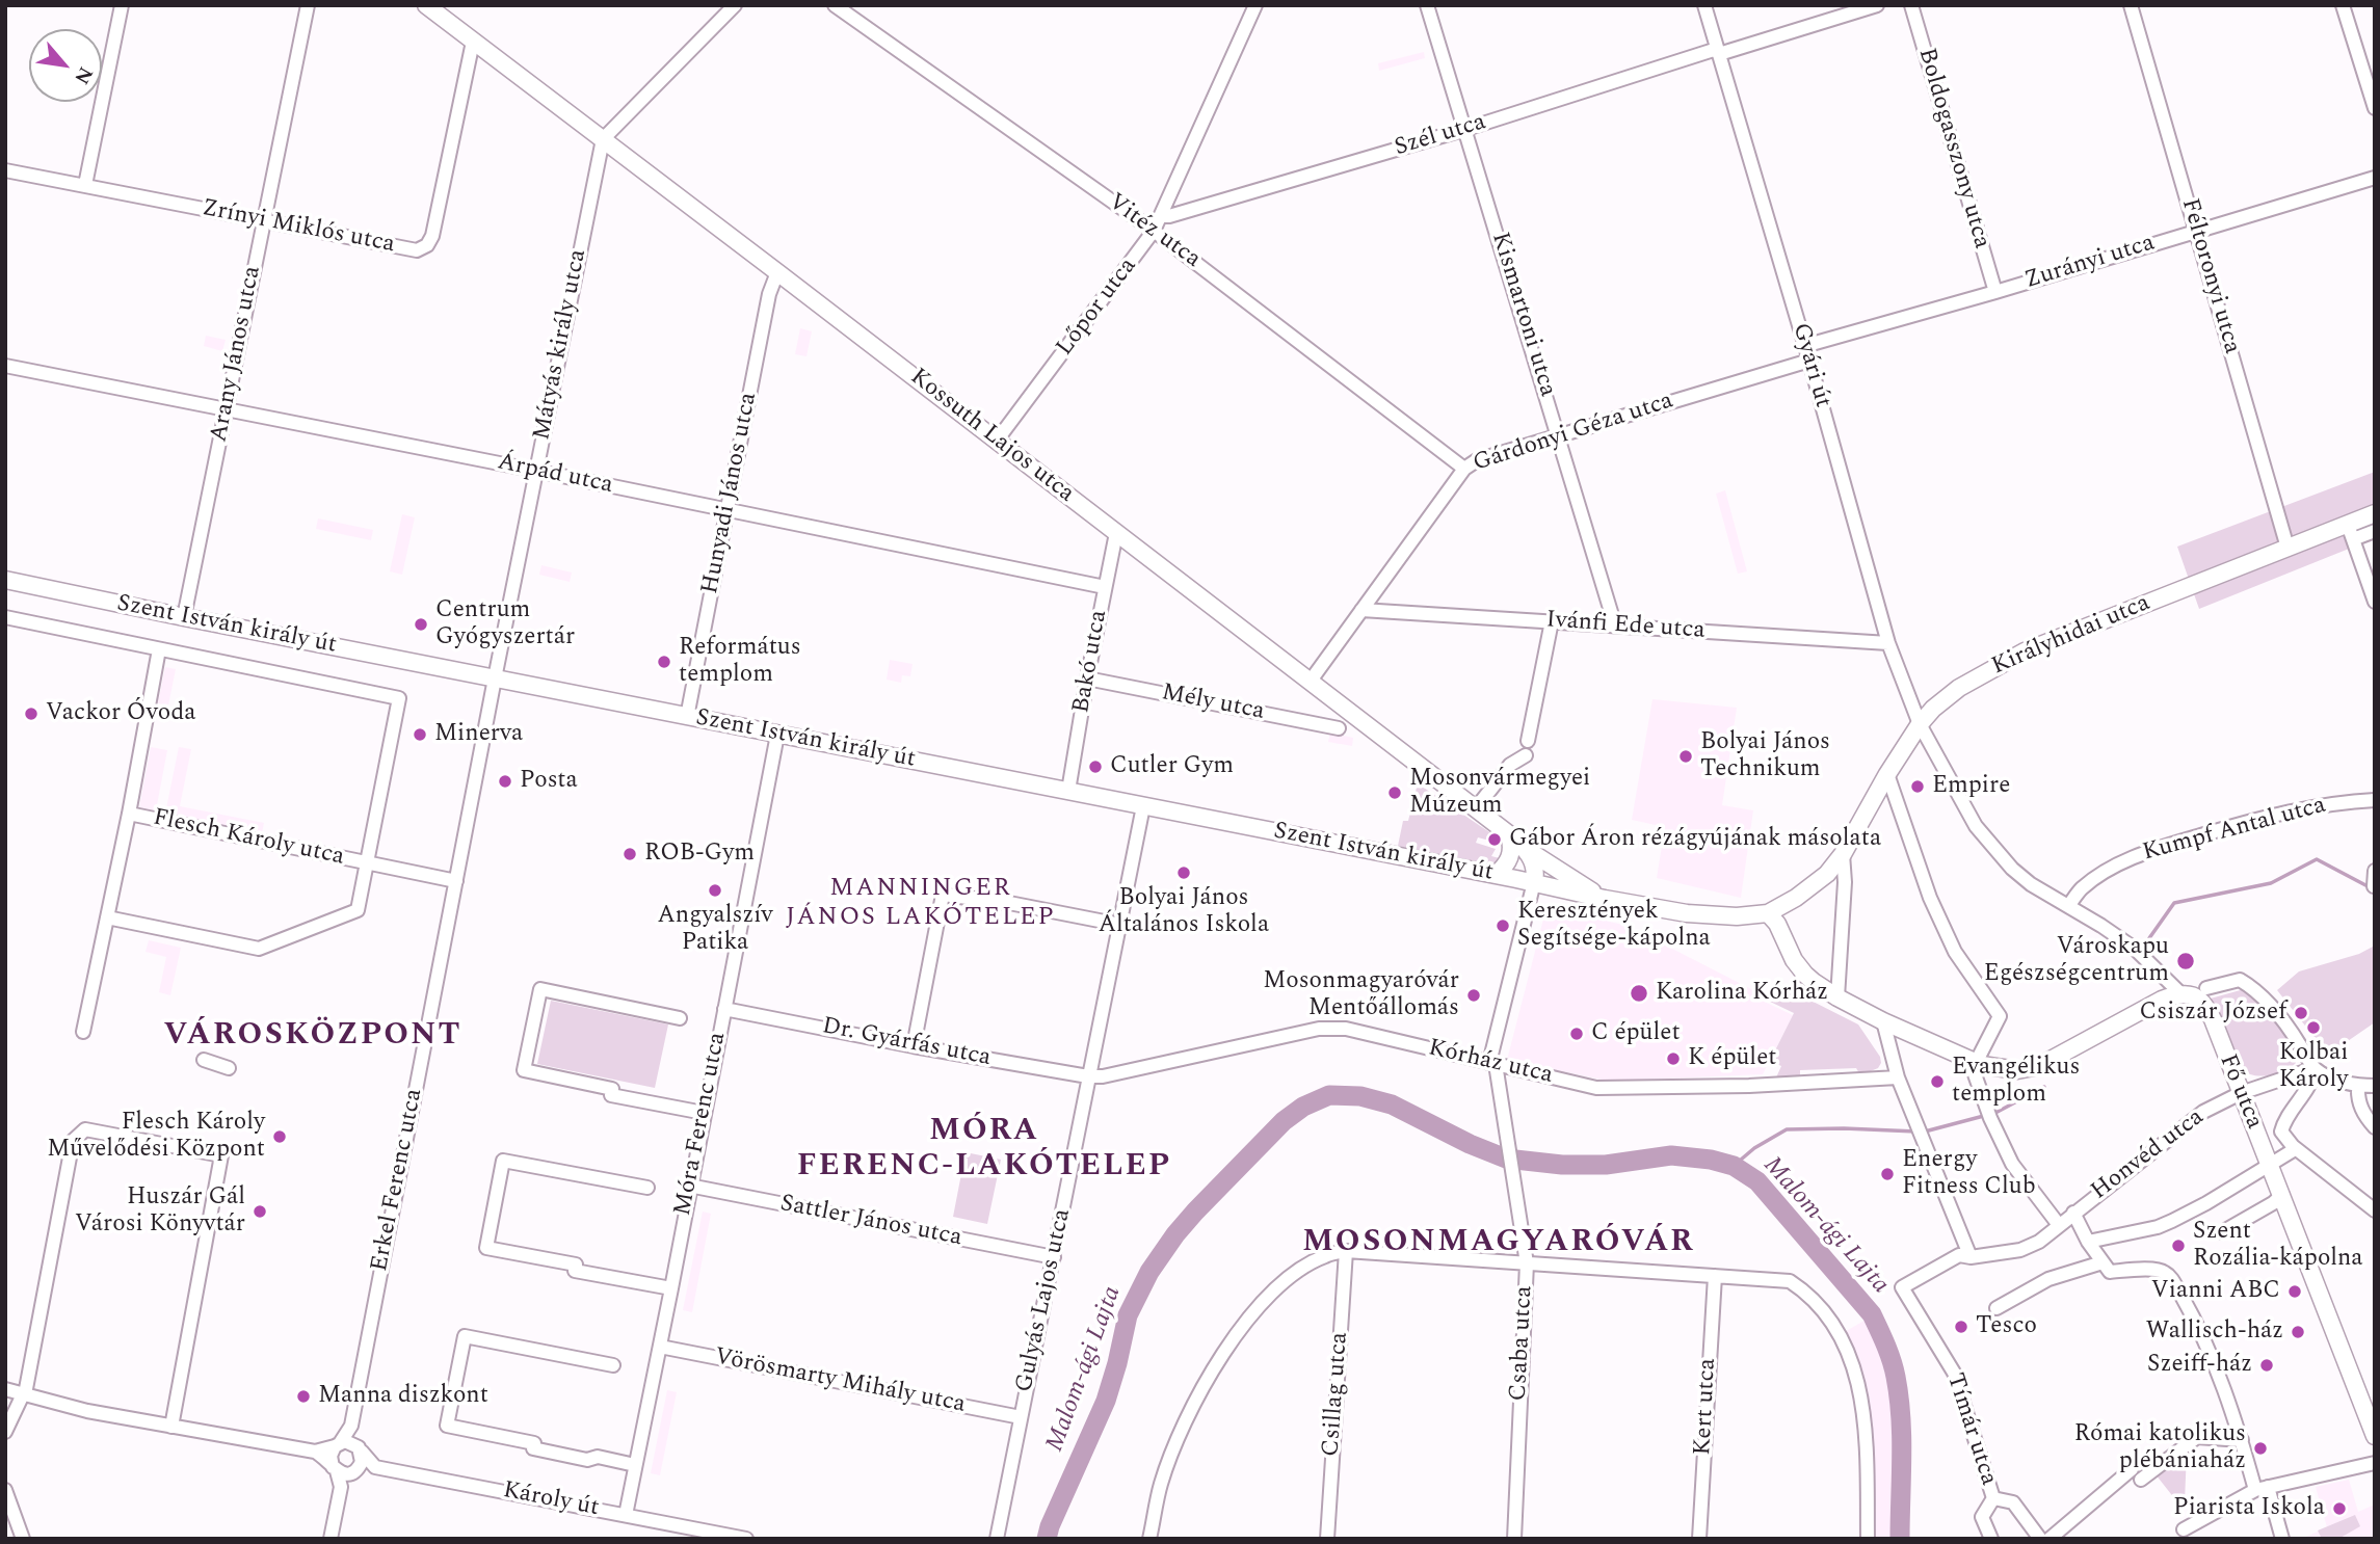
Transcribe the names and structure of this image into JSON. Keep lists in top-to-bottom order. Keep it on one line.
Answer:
{"streets":{"main road":["Kossuth Lajos utca","Szent István király út","Királyhidai utca","Fő utca"],"street":["Szél utca","Boldogasszony utca","Zrínyi Miklós utca","Vitéz utca","Zurányi utca","Féltoronyi utca","Lőpor utca","Kismartoni utca","Mátyás király utca","Arany János utca","Gyári út","Gárdonyi Géza utca","Árpád utca","Hunyadi János utca","Ivánfi Ede utca","Bakó utca","Mély utca","Kumpf Antal utca","Flesch Károly utca","Dr. Gyárfás utca","Kórház utca","Móra Ferenc utca","Honvéd utca","Erkel Ferenc utca","Sattler János utca","Gulyás Lajos utca","Csaba utca","Vörösmarty Mihály utca","Csillag utca","Kert utca","Tímár utca","Károly út"]},"crossings":[["Szél utca","Lőpor utca"],["Szél utca","Kismartoni utca"],["Szél utca","Gyári út"],["Boldogasszony utca","Zurányi utca"],["Zrínyi Miklós utca","Arany János utca"],["Zrínyi Miklós utca","Kossuth Lajos utca"],["Vitéz utca","Lőpor utca"],["Vitéz utca","Gárdonyi Géza utca"],["Zurányi utca","Féltoronyi utca"],["Zurányi utca","Gyári út"],["Féltoronyi utca","Királyhidai utca"],["Lőpor utca","Kossuth Lajos utca"],["Kismartoni utca","Gárdonyi Géza utca"],["Kismartoni utca","Ivánfi Ede utca"],["Mátyás király utca","Kossuth Lajos utca"],["Mátyás király utca","Árpád utca"],["Mátyás király utca","Szent István király út"],["Mátyás király utca","Erkel Ferenc utca"],["Arany János utca","Árpád utca"],["Arany János utca","Szent István király út"],["Gyári út","Gárdonyi Géza utca"],["Gyári út","Ivánfi Ede utca"],["Gyári út","Királyhidai utca"],["Gyári út","Kumpf Antal utca"],["Gyári út","Fő utca"],["Gárdonyi Géza utca","Kossuth Lajos utca"],["Gárdonyi Géza utca","Ivánfi Ede utca"],["Kossuth Lajos utca","Hunyadi János utca"],["Kossuth Lajos utca","Szent István király út"],["Kossuth Lajos utca","Királyhidai utca"],["Kossuth Lajos utca","Bakó utca"],["Árpád utca","Hunyadi János utca"],["Árpád utca","Bakó utca"],["Hunyadi János utca","Szent István király út"],["Szent István király út","Királyhidai utca"],["Szent István király út","Bakó utca"],["Szent István király út","Flesch Károly utca"],["Szent István király út","Móra Ferenc utca"],["Szent István király út","Erkel Ferenc utca"],["Szent István király út","Gulyás Lajos utca"],["Szent István király út","Csaba utca"],["Bakó utca","Mély utca"],["Flesch Károly utca","Erkel Ferenc utca"],["Dr. Gyárfás utca","Kórház utca"],["Dr. Gyárfás utca","Móra Ferenc utca"],["Dr. Gyárfás utca","Gulyás Lajos utca"],["Kórház utca","Gulyás Lajos utca"],["Kórház utca","Csaba utca"],["Fő utca","Honvéd utca"],["Móra Ferenc utca","Sattler János utca"],["Móra Ferenc utca","Vörösmarty Mihály utca"],["Móra Ferenc utca","Károly út"],["Honvéd utca","Tímár utca"],["Sattler János utca","Gulyás Lajos utca"],["Gulyás Lajos utca","Vörösmarty Mihály utca"]],"districts":["MANNINGER JÁNOS LAKÓTELEP","VÁROSKÖZPONT","MÓRA FERENC-LAKÓTELEP","MOSONMAGYARÓVÁR"],"water":["Malom-ági Lajta"],"places":["Centrum Gyógyszertár","Református templom","Vackor Óvoda","Minerva","Bolyai János Technikum","Cutler Gym","Posta","Empire","Mosonvármegyei Múzeum","Gábor Áron rézágyújának másolata","ROB-Gym","Bolyai János Általános Iskola","Angyalszív Patika","Keresztények Segítsége-kápolna","Városkapu Egészségcentrum","Karolina Kórház","Mosonmagyaróvár Mentőállomás","Csiszár József","Kolbai Károly","C épület","K épület","Evangélikus templom","Flesch Károly Művelődési Központ","Energy Fitness Club","Huszár Gál Városi Könyvtár","Szent Rozália-kápolna","Vianni ABC","Tesco","Wallisch-ház","Szeiff-ház","Manna diszkont","Római katolikus plébániaház","Piarista Iskola"],"north":"bottom right"}
